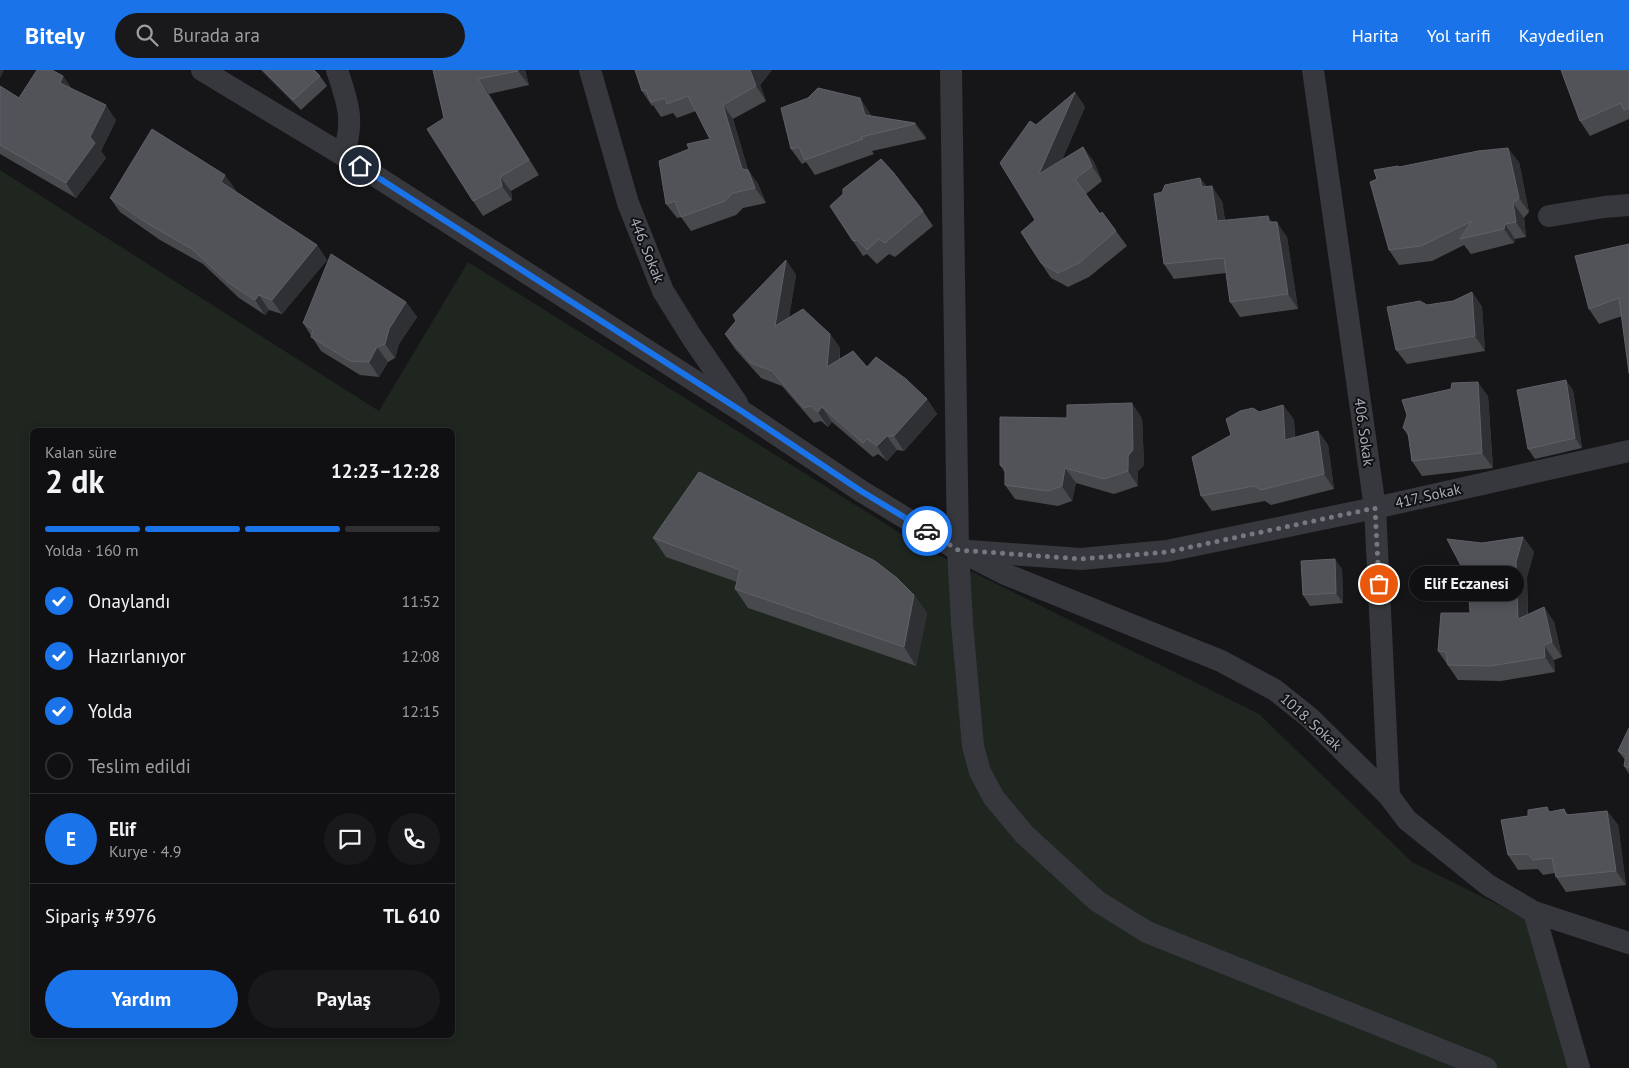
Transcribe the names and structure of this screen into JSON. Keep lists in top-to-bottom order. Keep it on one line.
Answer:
{"streets":{"street":["446. Sokak","406. Sokak","417. Sokak","1018. Sokak"]},"crossings":[["446. Sokak","1018. Sokak"],["406. Sokak","417. Sokak"],["406. Sokak","1018. Sokak"],["417. Sokak","1018. Sokak"]],"places":["Elif Eczanesi"],"page":{"header":"Bitely","search":"Burada ara","nav":["Harita","Yol tarifi","Kaydedilen"],"heading":["2 dk","Kalan süre","12:23–12:28"],"panel":["Elif","Kurye · 4.9","Sipariş #3976","TL 610"],"bar":"Yolda · 160 m","bubble":"Elif Eczanesi","list":[["Onaylandı","11:52"],["Hazırlanıyor","12:08"],["Yolda","12:15"],"Teslim edildi"],"round":"E","buttons":["Yardım","Paylaş"]}}
